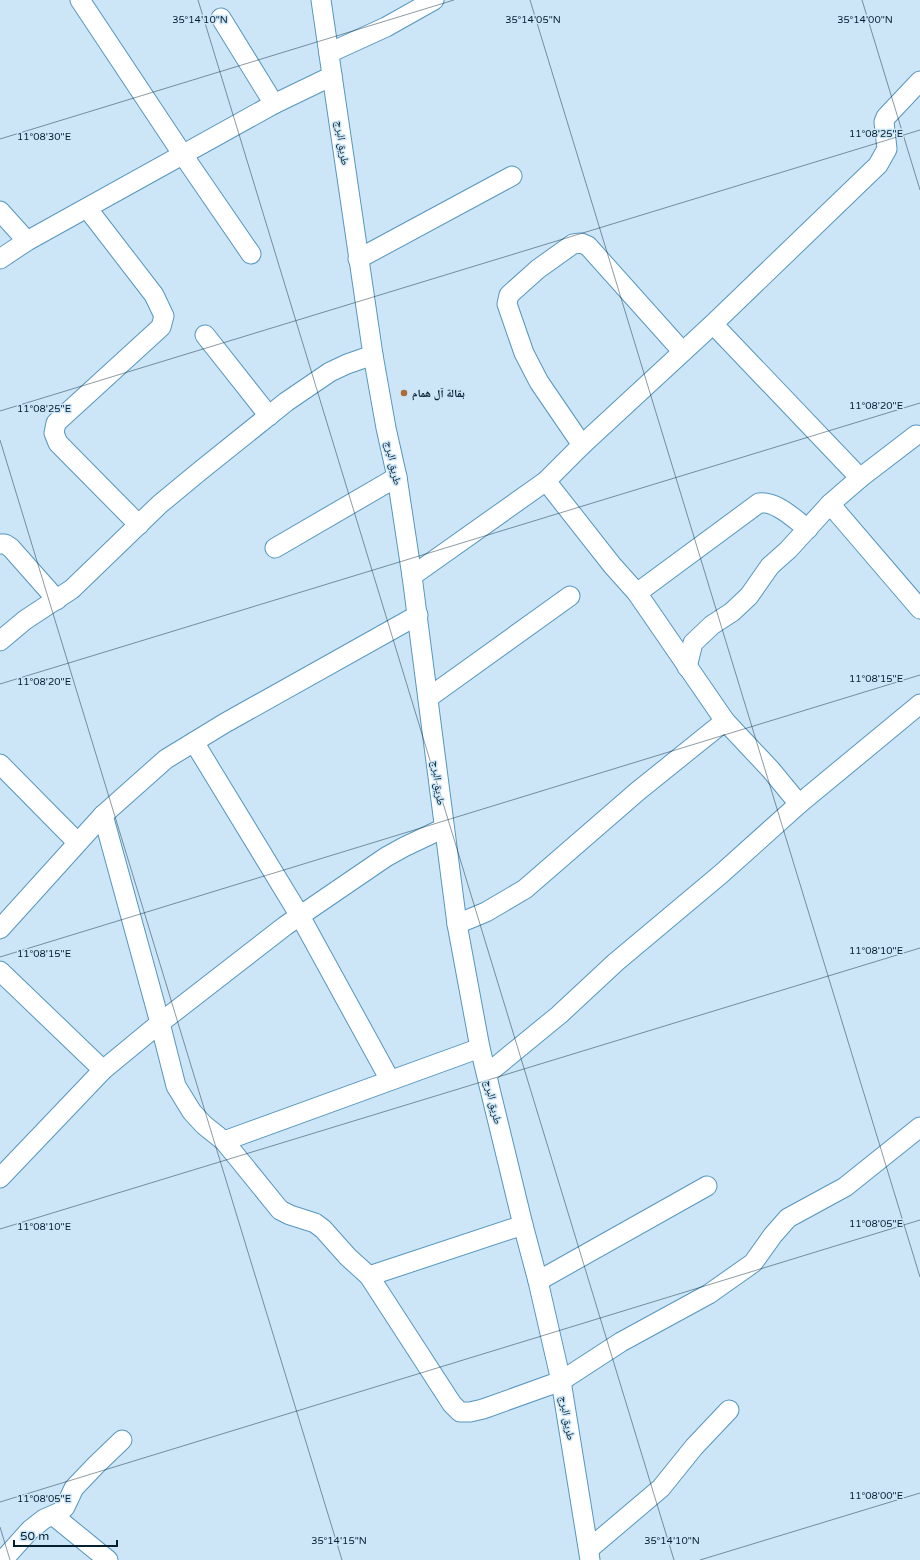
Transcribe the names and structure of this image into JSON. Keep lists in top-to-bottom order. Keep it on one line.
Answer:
{"streets":{"street":["طريق البرج"]},"places":["بقالة آل همام"],"scale_bar":"50 m","coordinates":["35°14'10\"N","35°14'05\"N","35°14'00\"N","11°08'25\"E","11°08'30\"E","11°08'20\"E","11°08'15\"E","11°08'10\"E","11°08'05\"E","11°08'00\"E","35°14'15\"N"]}
